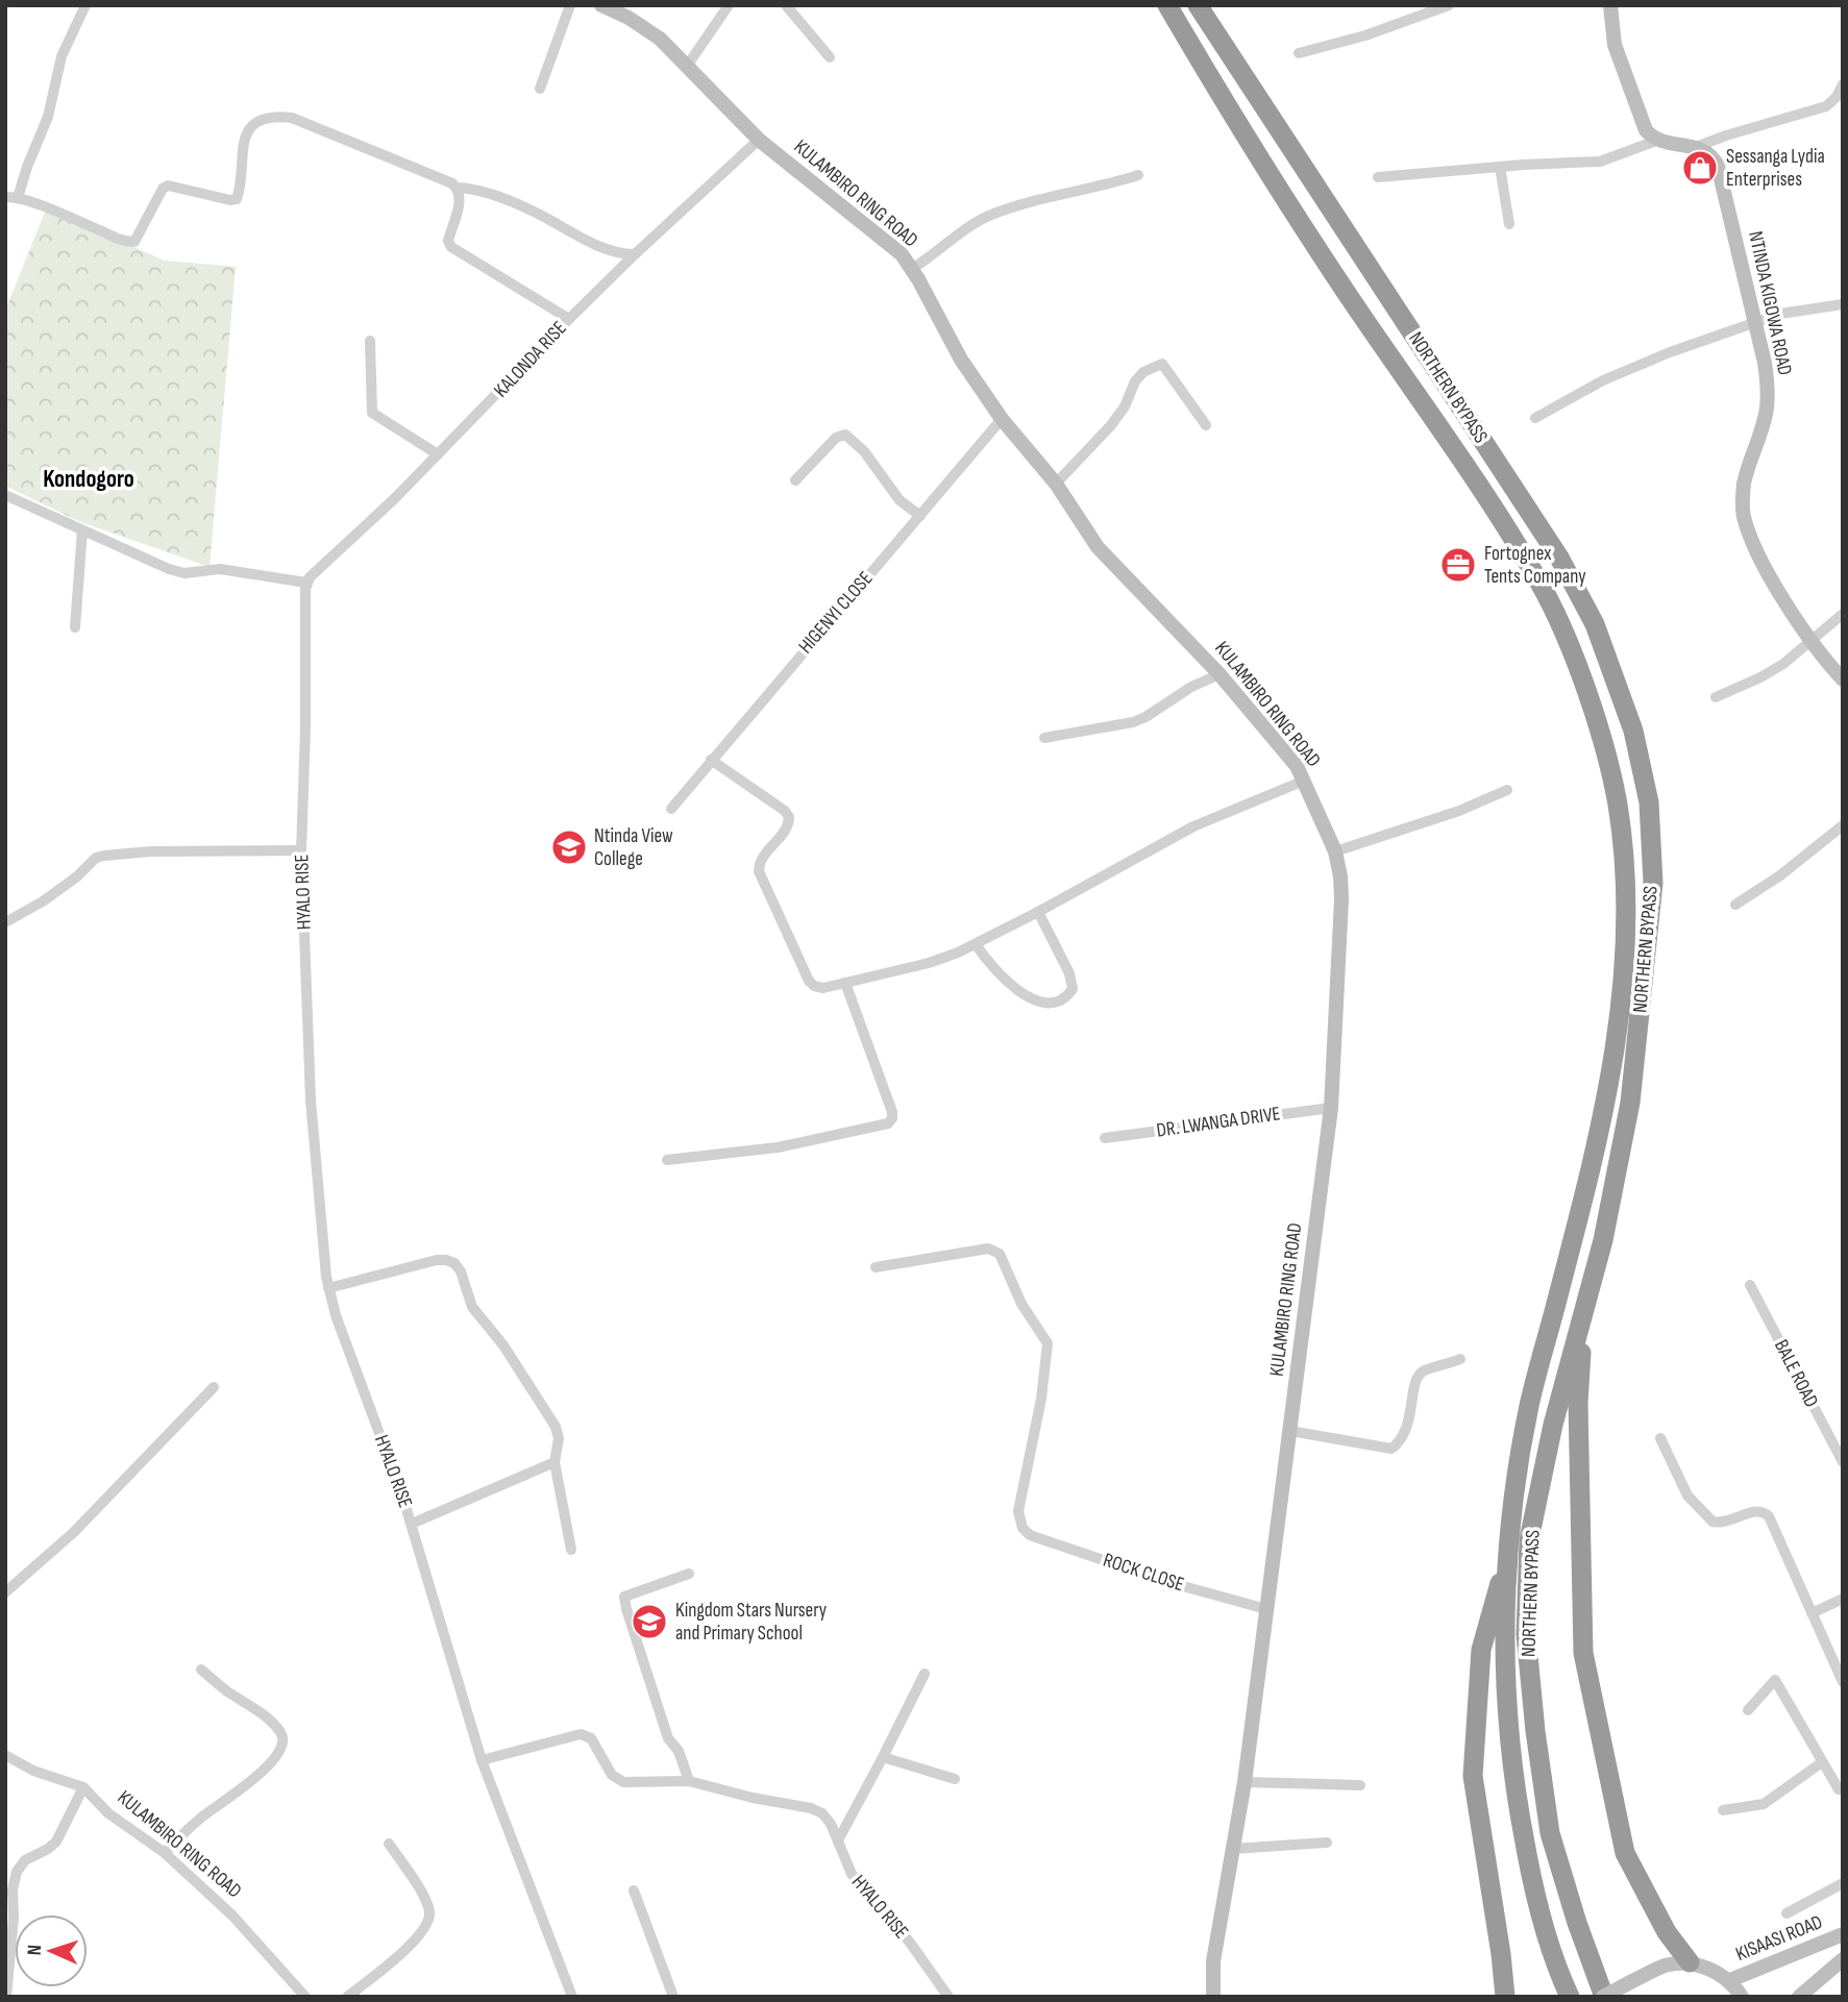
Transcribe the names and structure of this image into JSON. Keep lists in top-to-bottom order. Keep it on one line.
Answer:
{"streets":{"highway":["NORTHERN BYPASS"],"street":["KULAMBIRO RING ROAD","NTINDA KIGOWA ROAD","KALONDA RISE","HIGENYI CLOSE","HYALO RISE","DR. LWANGA DRIVE","BALE ROAD","ROCK CLOSE","KISAASI ROAD"]},"crossings":[["KULAMBIRO RING ROAD","KALONDA RISE"],["KULAMBIRO RING ROAD","HIGENYI CLOSE"],["KULAMBIRO RING ROAD","DR. LWANGA DRIVE"],["KULAMBIRO RING ROAD","ROCK CLOSE"],["KALONDA RISE","HYALO RISE"]],"districts":["Kondogoro"],"places":{"shop":["Sessanga Lydia Enterprises"],"office":["Fortognex Tents Company"],"school or university":["Ntinda View College","Kingdom Stars Nursery and Primary School"]},"north":"left"}
